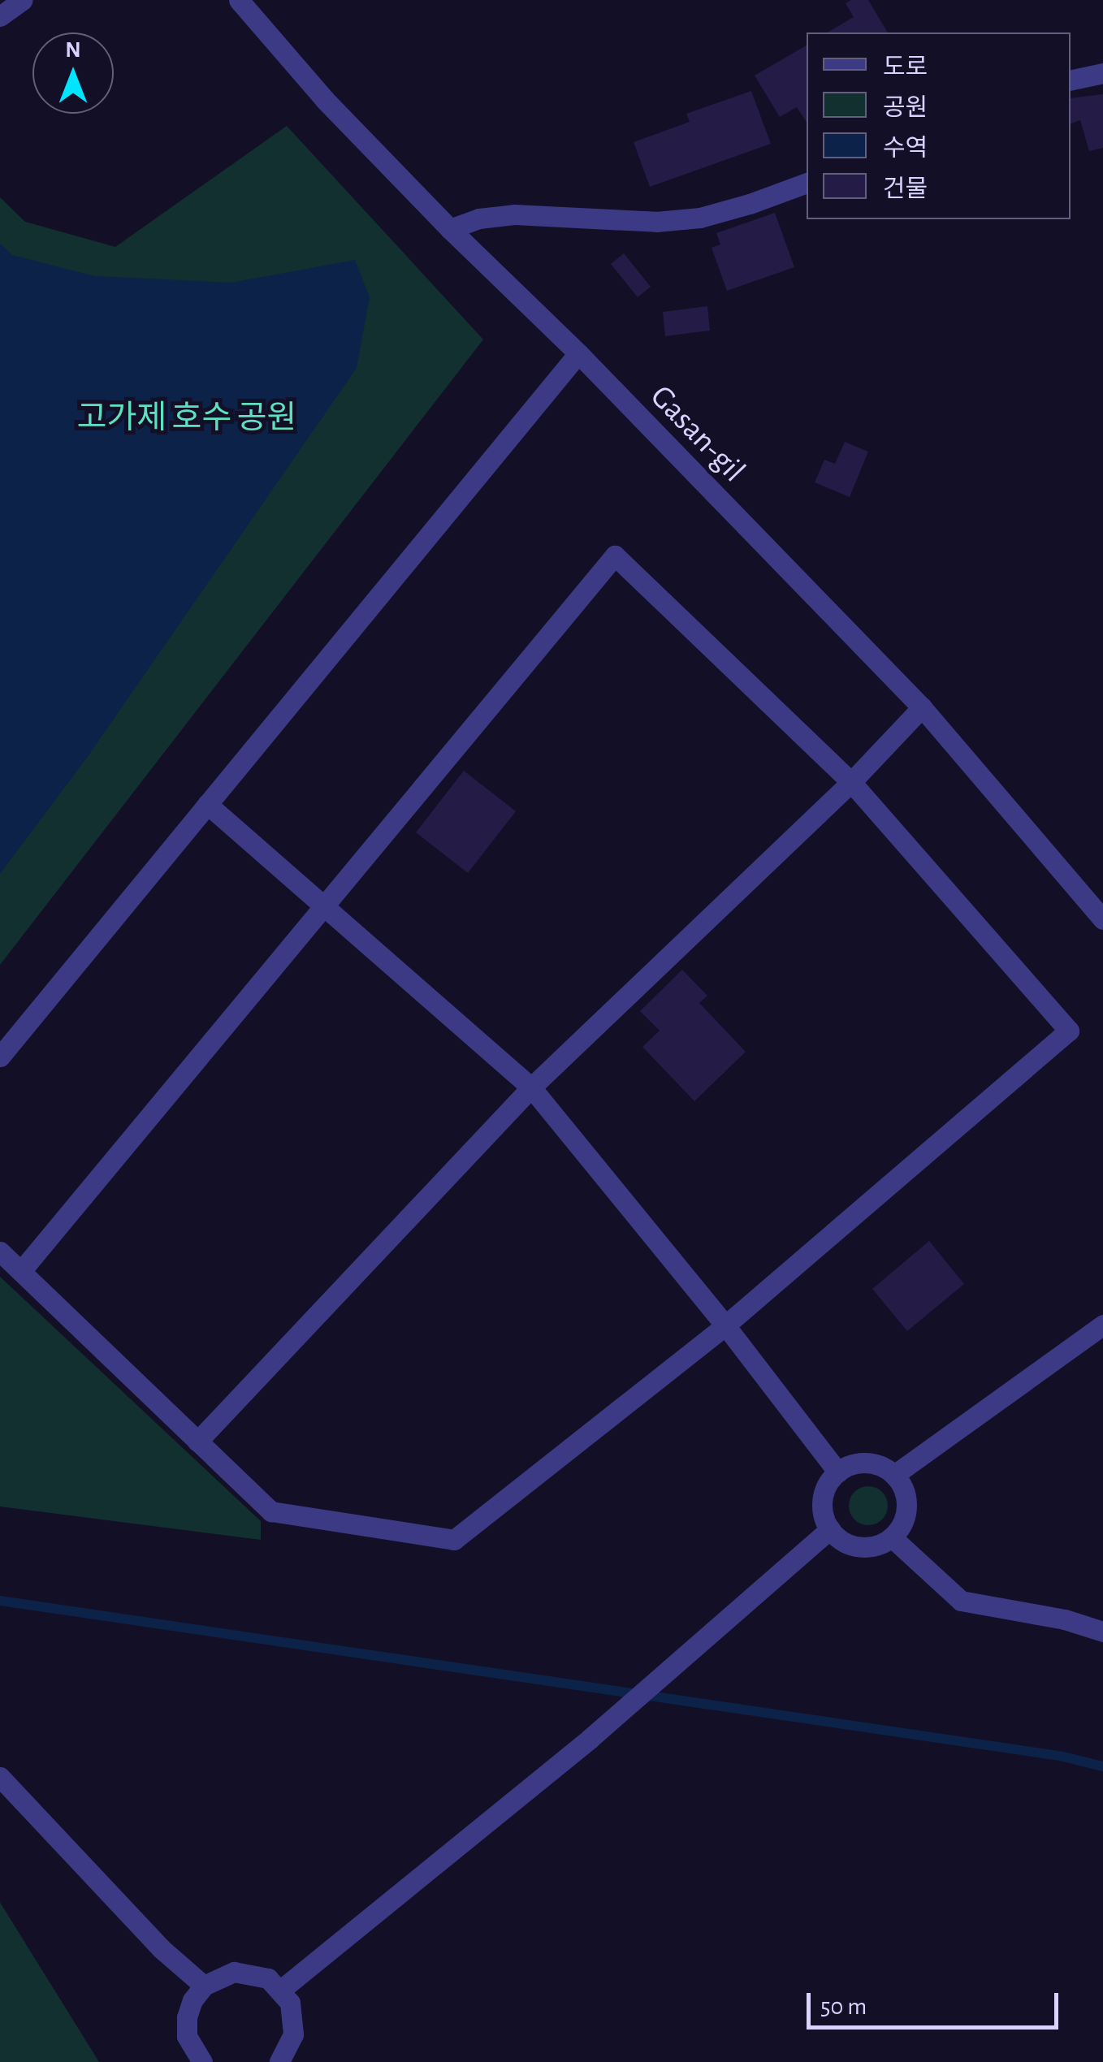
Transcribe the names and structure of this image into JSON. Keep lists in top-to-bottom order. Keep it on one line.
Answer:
{"streets":{"street":["Gasan-gil"]},"parks":["고가제 호수 공원"],"legend":["도로","공원","수역","건물"],"scale_bar":"50 m","north":"top"}
